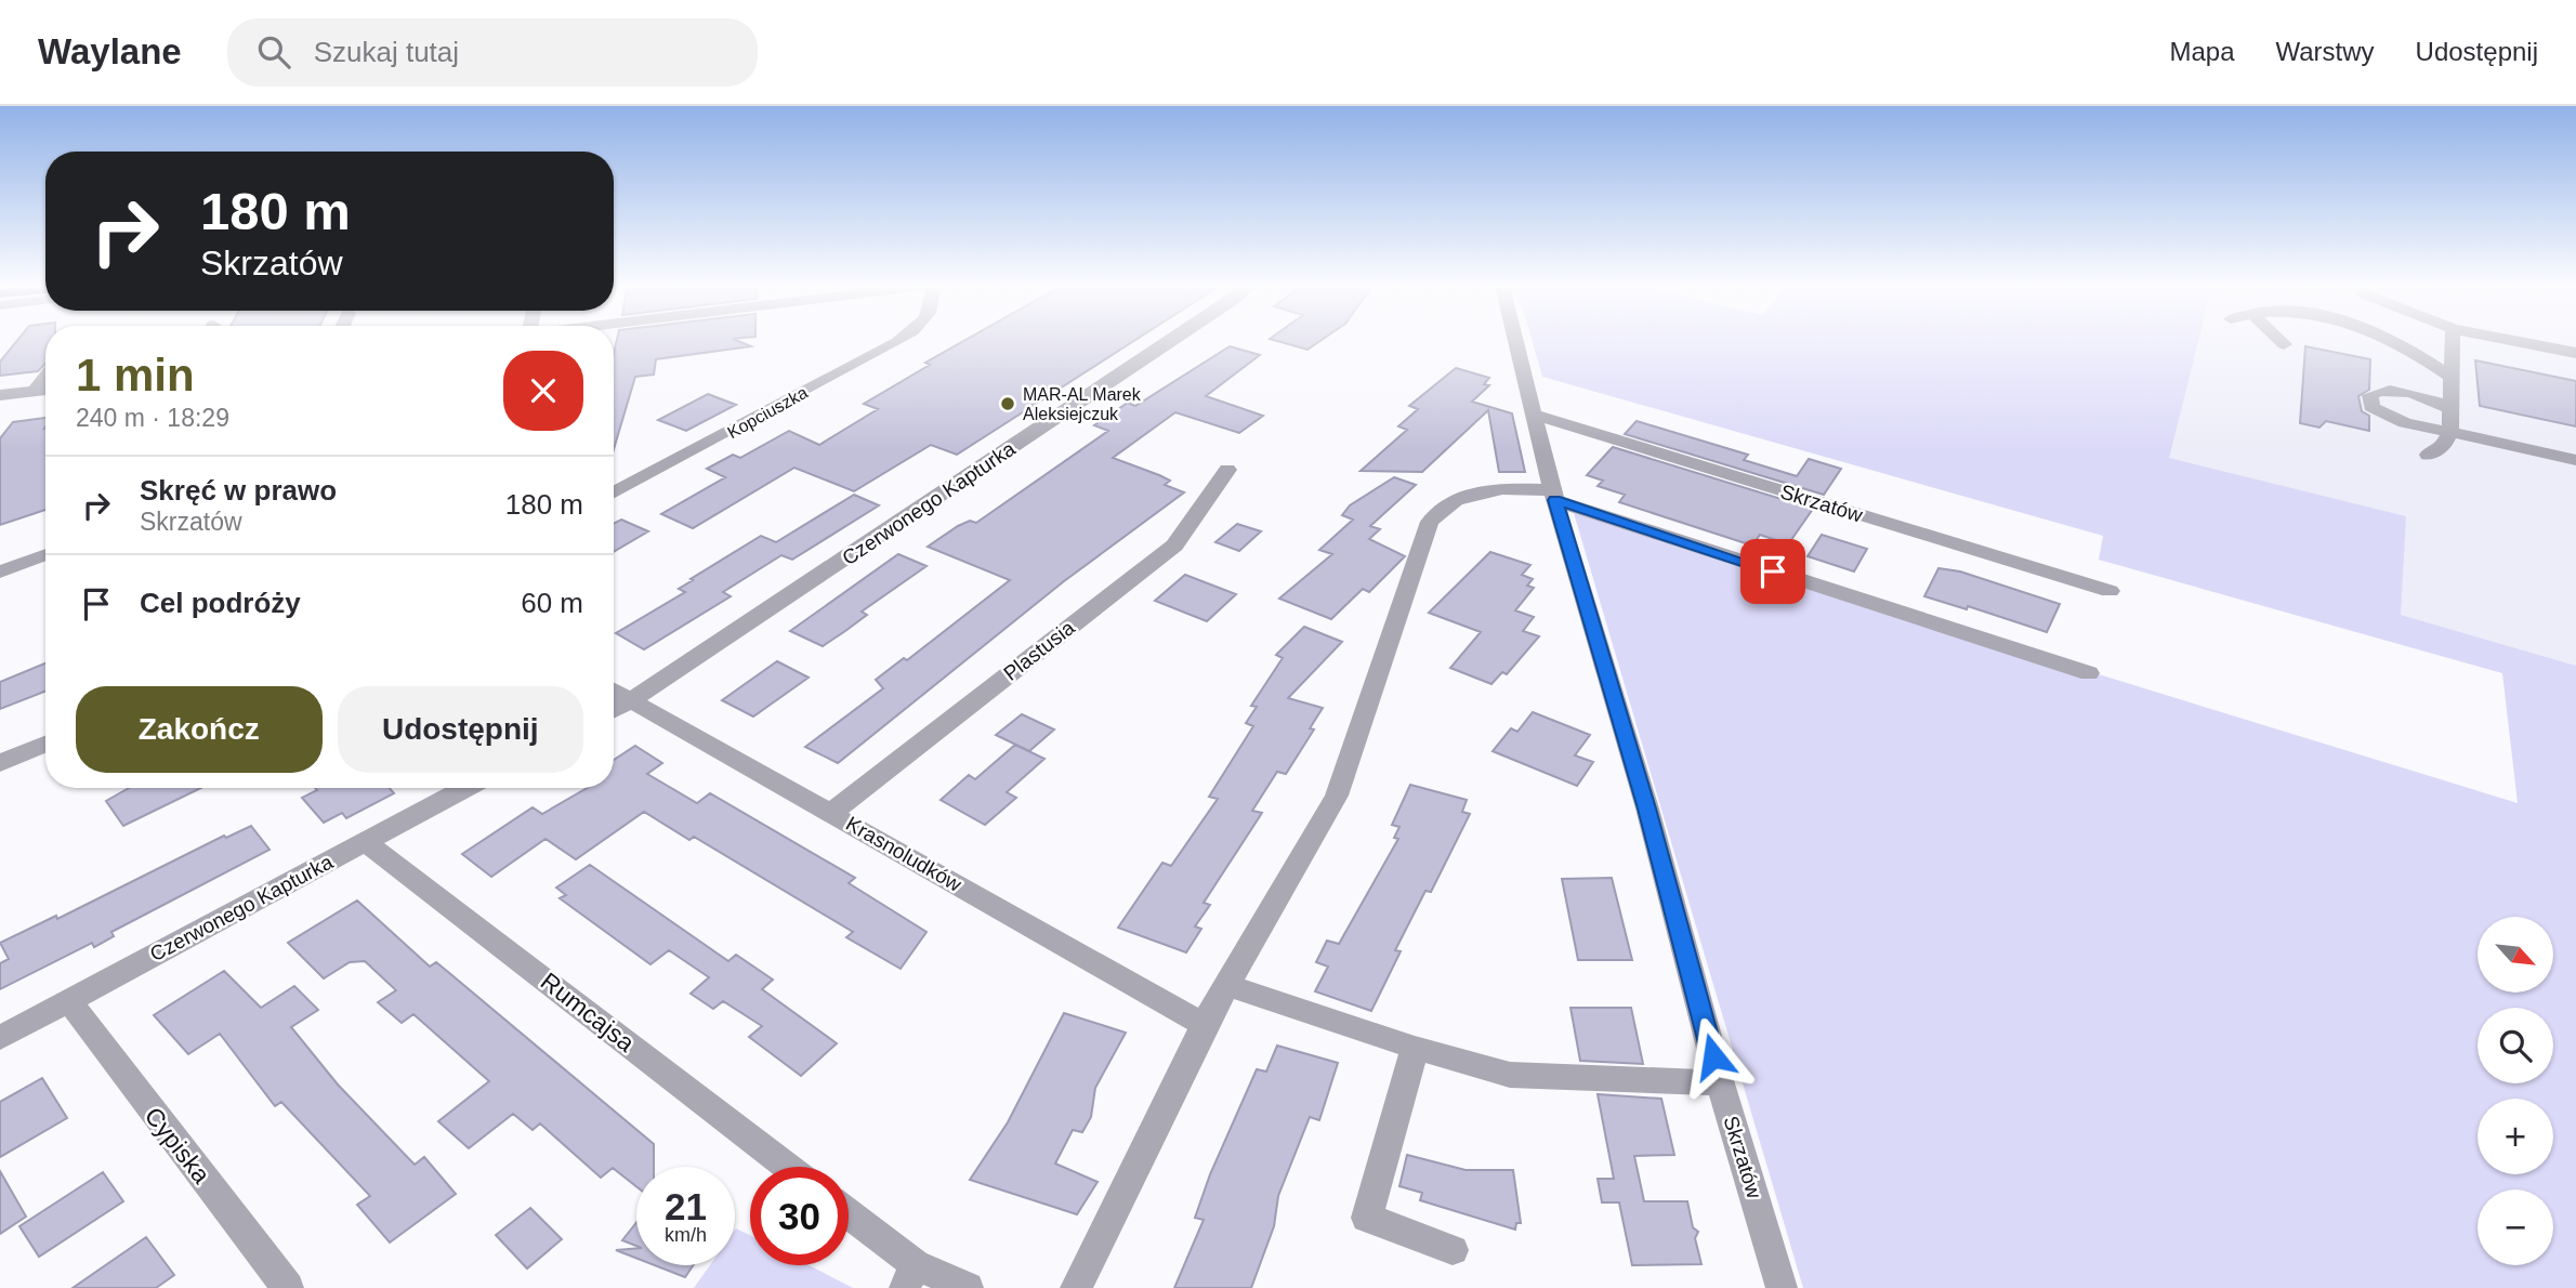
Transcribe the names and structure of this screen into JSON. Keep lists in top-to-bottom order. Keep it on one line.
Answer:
{"streets":{"street":["Kopciuszka","Czerwonego Kapturka","Skrzatów","Plastusia","Krasnoludków","Rumcajsa","Cypiska"]},"crossings":[["Czerwonego Kapturka","Krasnoludków"],["Czerwonego Kapturka","Rumcajsa"],["Czerwonego Kapturka","Cypiska"],["Plastusia","Krasnoludków"]],"places":["MAR-AL Marek Aleksiejczuk"],"north":"bottom right","page":{"header":"Waylane","search":"Szukaj tutaj","nav":["Mapa","Warstwy","Udostępnij"],"turn":["180 m","Skrzatów"],"heading":["1 min","240 m · 18:29"],"list":[{"name":"Skręć w prawo","note":"Skrzatów","value":"180 m"},{"name":"Cel podróży","value":"60 m"}],"buttons":["Zakończ","Udostępnij"],"map_buttons":["+","−"],"speed":"21 km/h","limit":"30"}}
